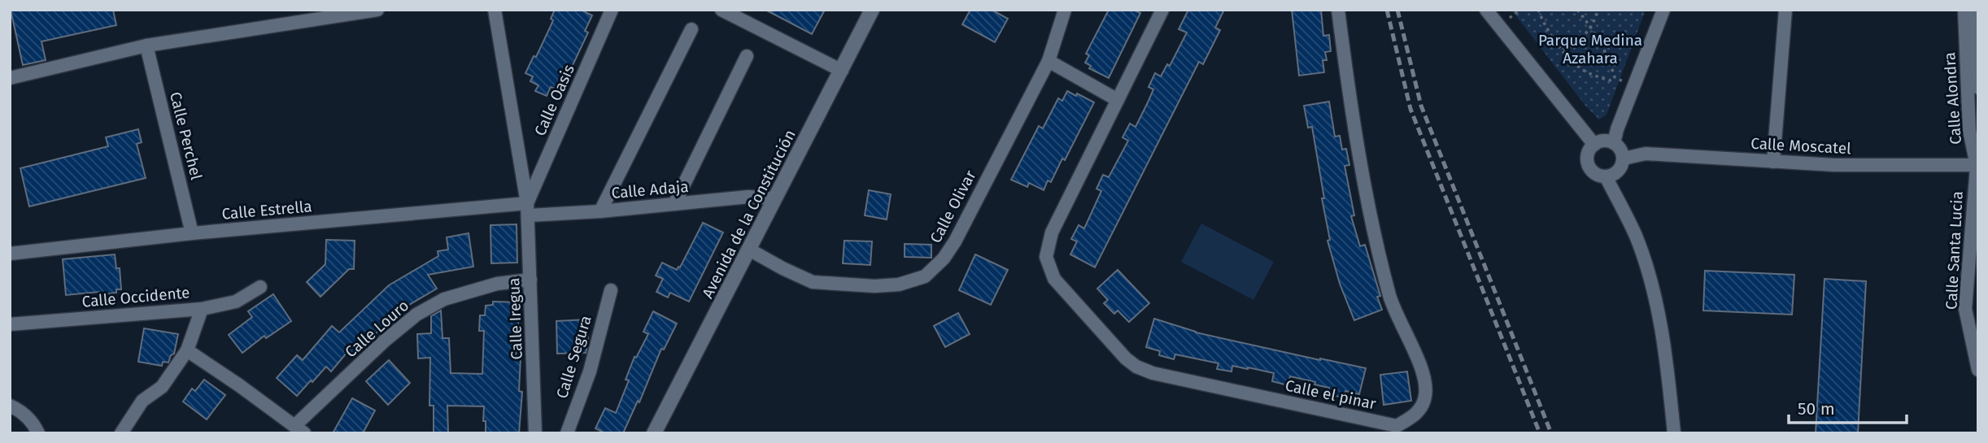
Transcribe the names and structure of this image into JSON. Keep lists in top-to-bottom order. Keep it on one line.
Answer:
{"streets":{"main road":["Avenida de la Constitución"],"street":["Calle Alondra","Calle Oasis","Calle Perchel","Calle Moscatel","Calle Adaja","Calle Olivar","Calle Estrella","Calle Santa Lucia","Calle Occidente","Calle Iregua","Calle Louro","Calle Segura","Calle el pinar"]},"crossings":[["Calle Alondra","Calle Moscatel"],["Calle Alondra","Calle Santa Lucia"],["Calle Oasis","Calle Adaja"],["Calle Oasis","Calle Estrella"],["Calle Oasis","Calle Iregua"],["Calle Perchel","Calle Estrella"],["Calle Moscatel","Calle Santa Lucia"],["Calle Adaja","Calle Estrella"],["Calle Adaja","Avenida de la Constitución"],["Calle Adaja","Calle Iregua"],["Calle Olivar","Avenida de la Constitución"],["Calle Estrella","Calle Iregua"],["Calle Iregua","Calle Louro"]],"parks":["Parque Medina Azahara"],"scale_bar":"50 m"}
